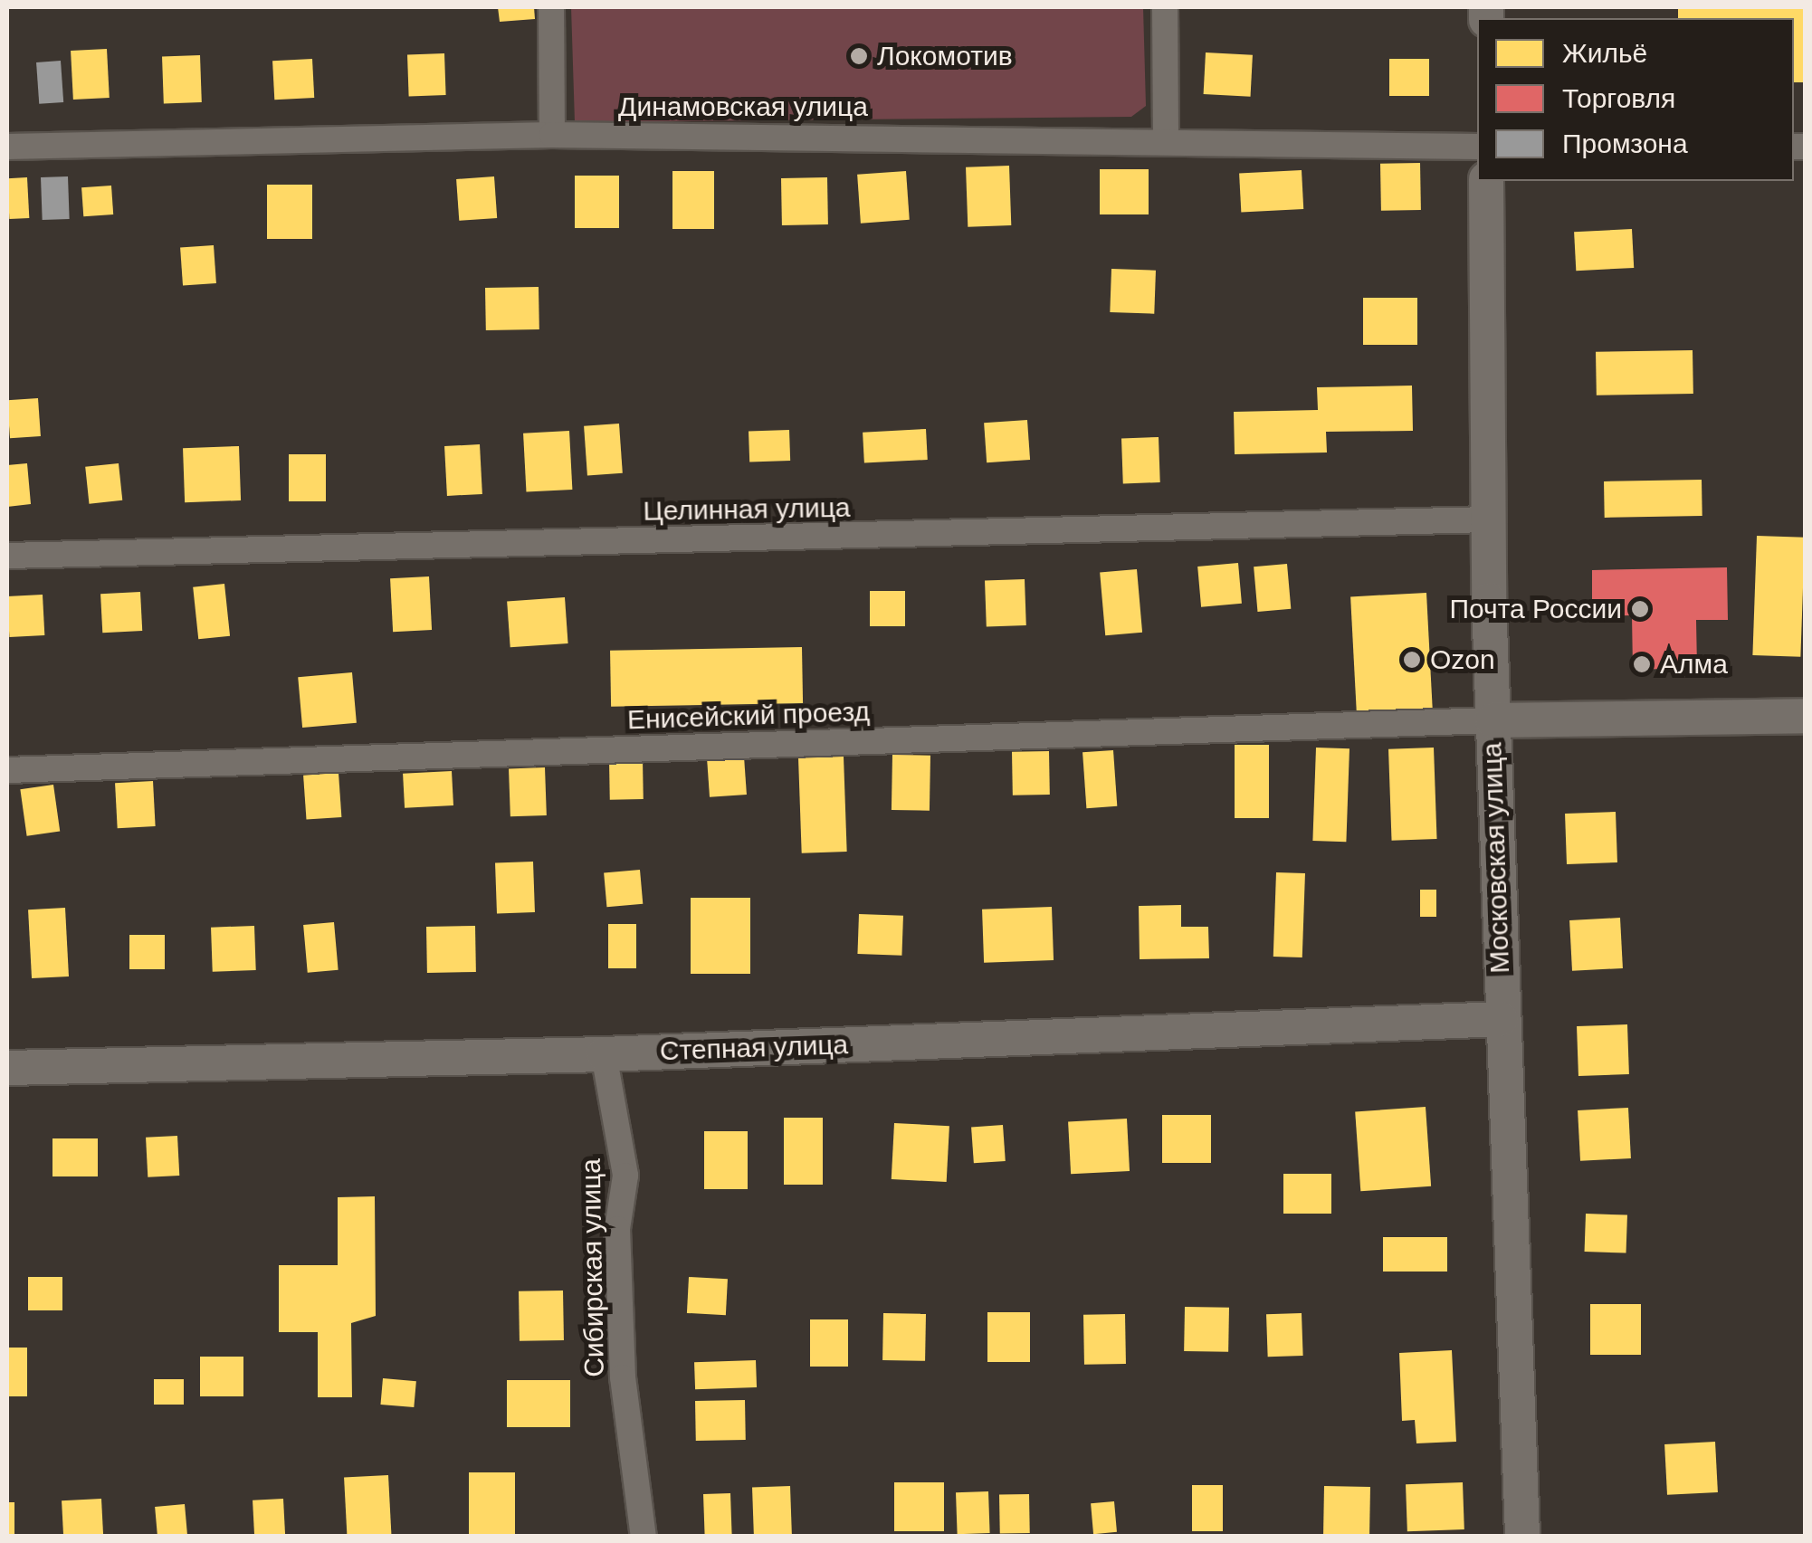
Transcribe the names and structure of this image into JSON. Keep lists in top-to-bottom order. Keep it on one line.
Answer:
{"streets":{"street":["Динамовская улица","Целинная улица","Енисейский проезд","Московская улица","Степная улица","Сибирская улица"]},"crossings":[["Целинная улица","Московская улица"],["Енисейский проезд","Московская улица"],["Московская улица","Степная улица"],["Степная улица","Сибирская улица"]],"places":["Локомотив","Почта России","Ozon","Алма"],"legend":["Жильё","Торговля","Промзона"]}
